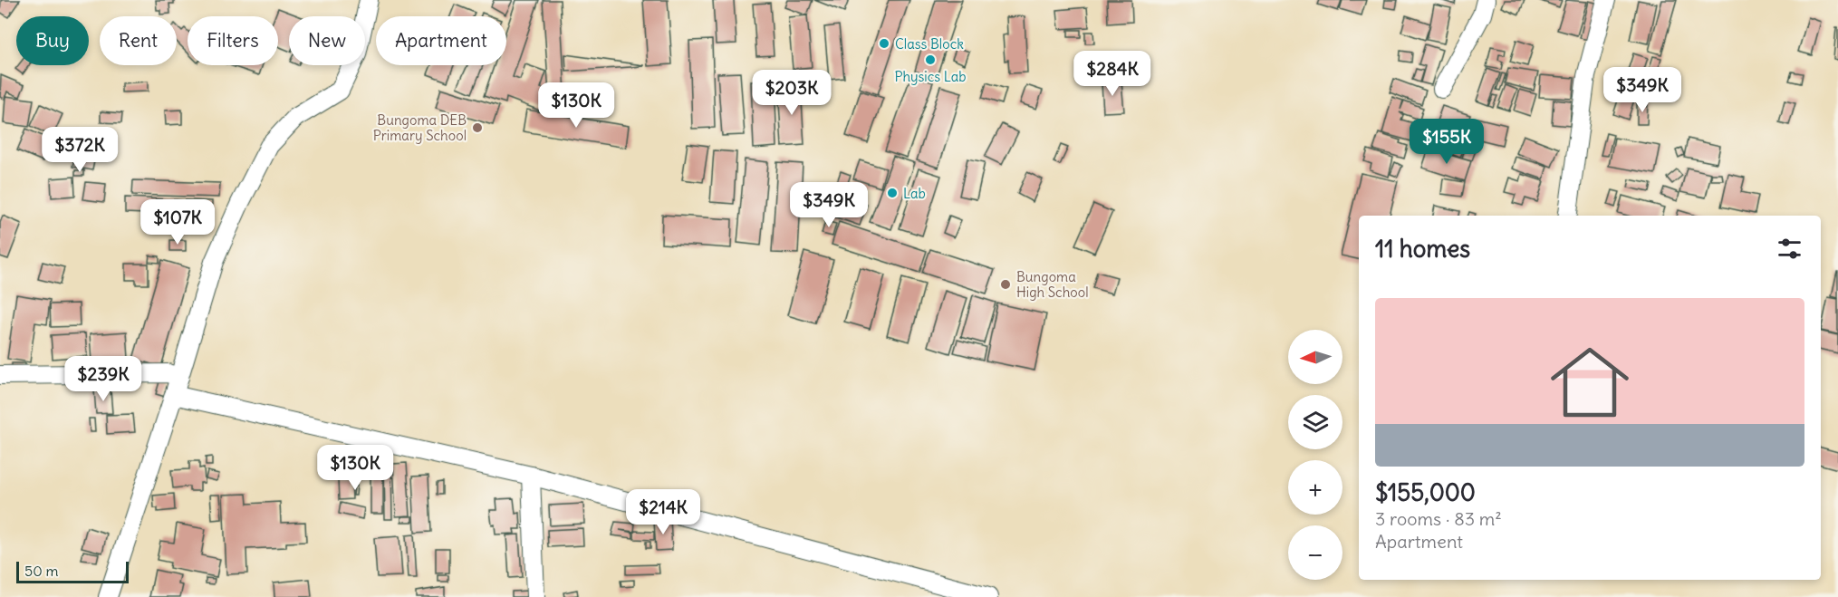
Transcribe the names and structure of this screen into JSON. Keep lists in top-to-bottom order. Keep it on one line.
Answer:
{"places":["Class Block","Physics Lab","Bungoma DEB Primary School","Lab","Bungoma High School"],"scale_bar":"50 m","north":"left","page":{"chip":["Buy","Rent","Filters","New","Apartment"],"price":["$284K","$349K","$203K","$130K","$155K","$372K","$349K","$107K","$239K","$130K","$214K"],"heading":"11 homes","list":[{"name":"$155,000","note":"3 rooms · 83 m² · Apartment"}],"map_buttons":["+","−"],"scale":"50 m"}}
